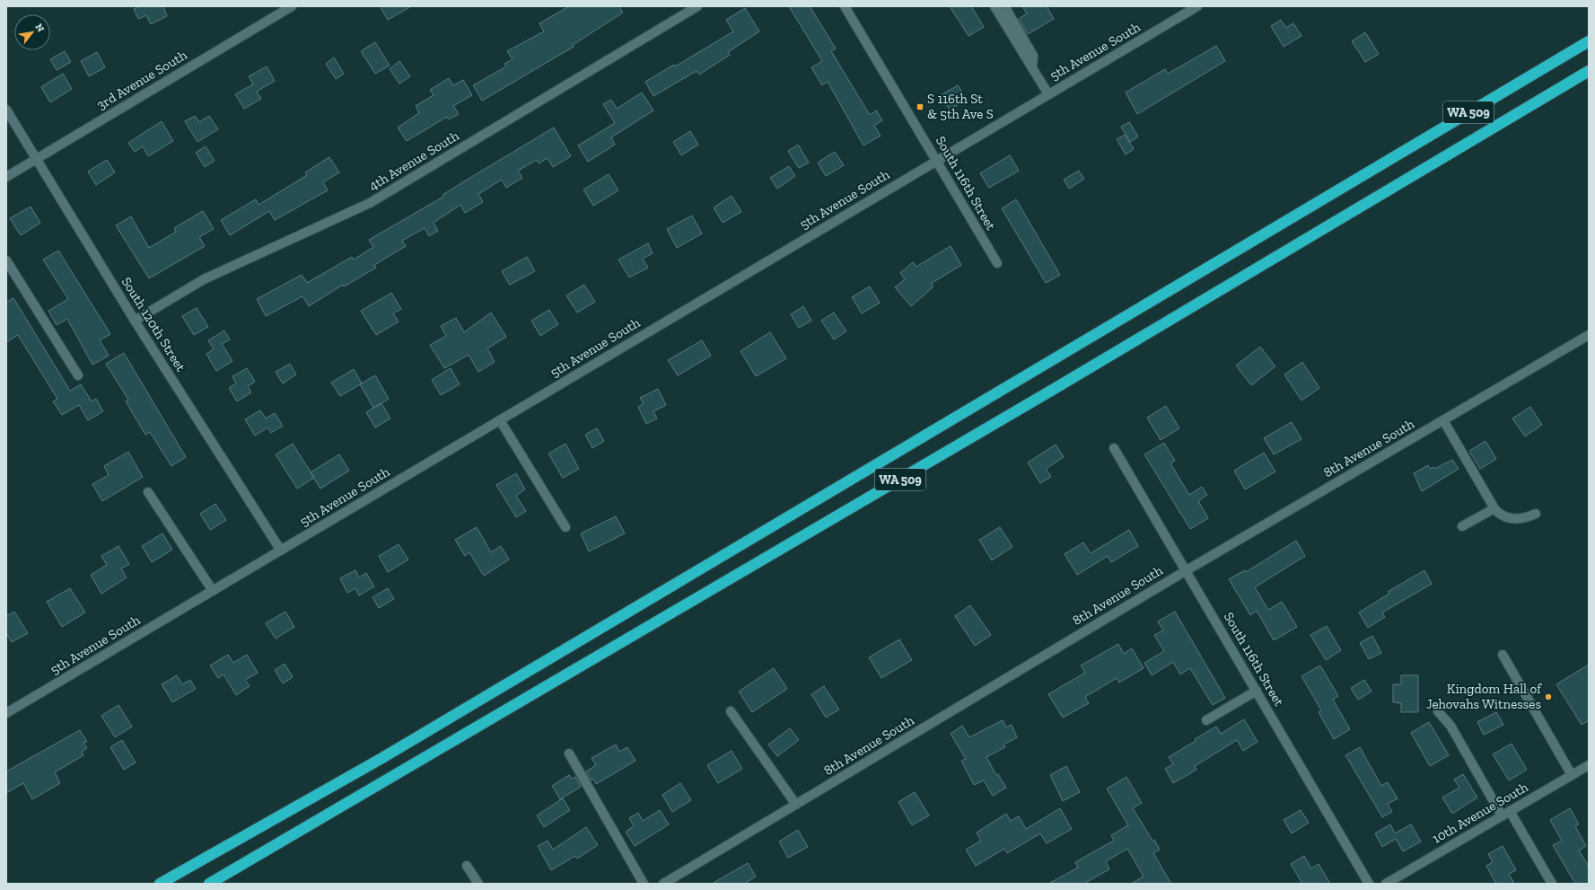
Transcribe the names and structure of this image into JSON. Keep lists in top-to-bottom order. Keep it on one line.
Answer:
{"streets":{"highway":["WA 509"],"street":["5th Avenue South","3rd Avenue South","4th Avenue South","South 116th Street","South 120th Street","8th Avenue South","10th Avenue South"]},"crossings":[["5th Avenue South","South 116th Street"],["5th Avenue South","South 120th Street"],["3rd Avenue South","South 120th Street"],["4th Avenue South","South 120th Street"],["South 116th Street","8th Avenue South"]],"places":{"transit":["S 116th St & 5th Ave S"],"other":["Kingdom Hall of Jehovahs Witnesses"]},"north":"top right"}
